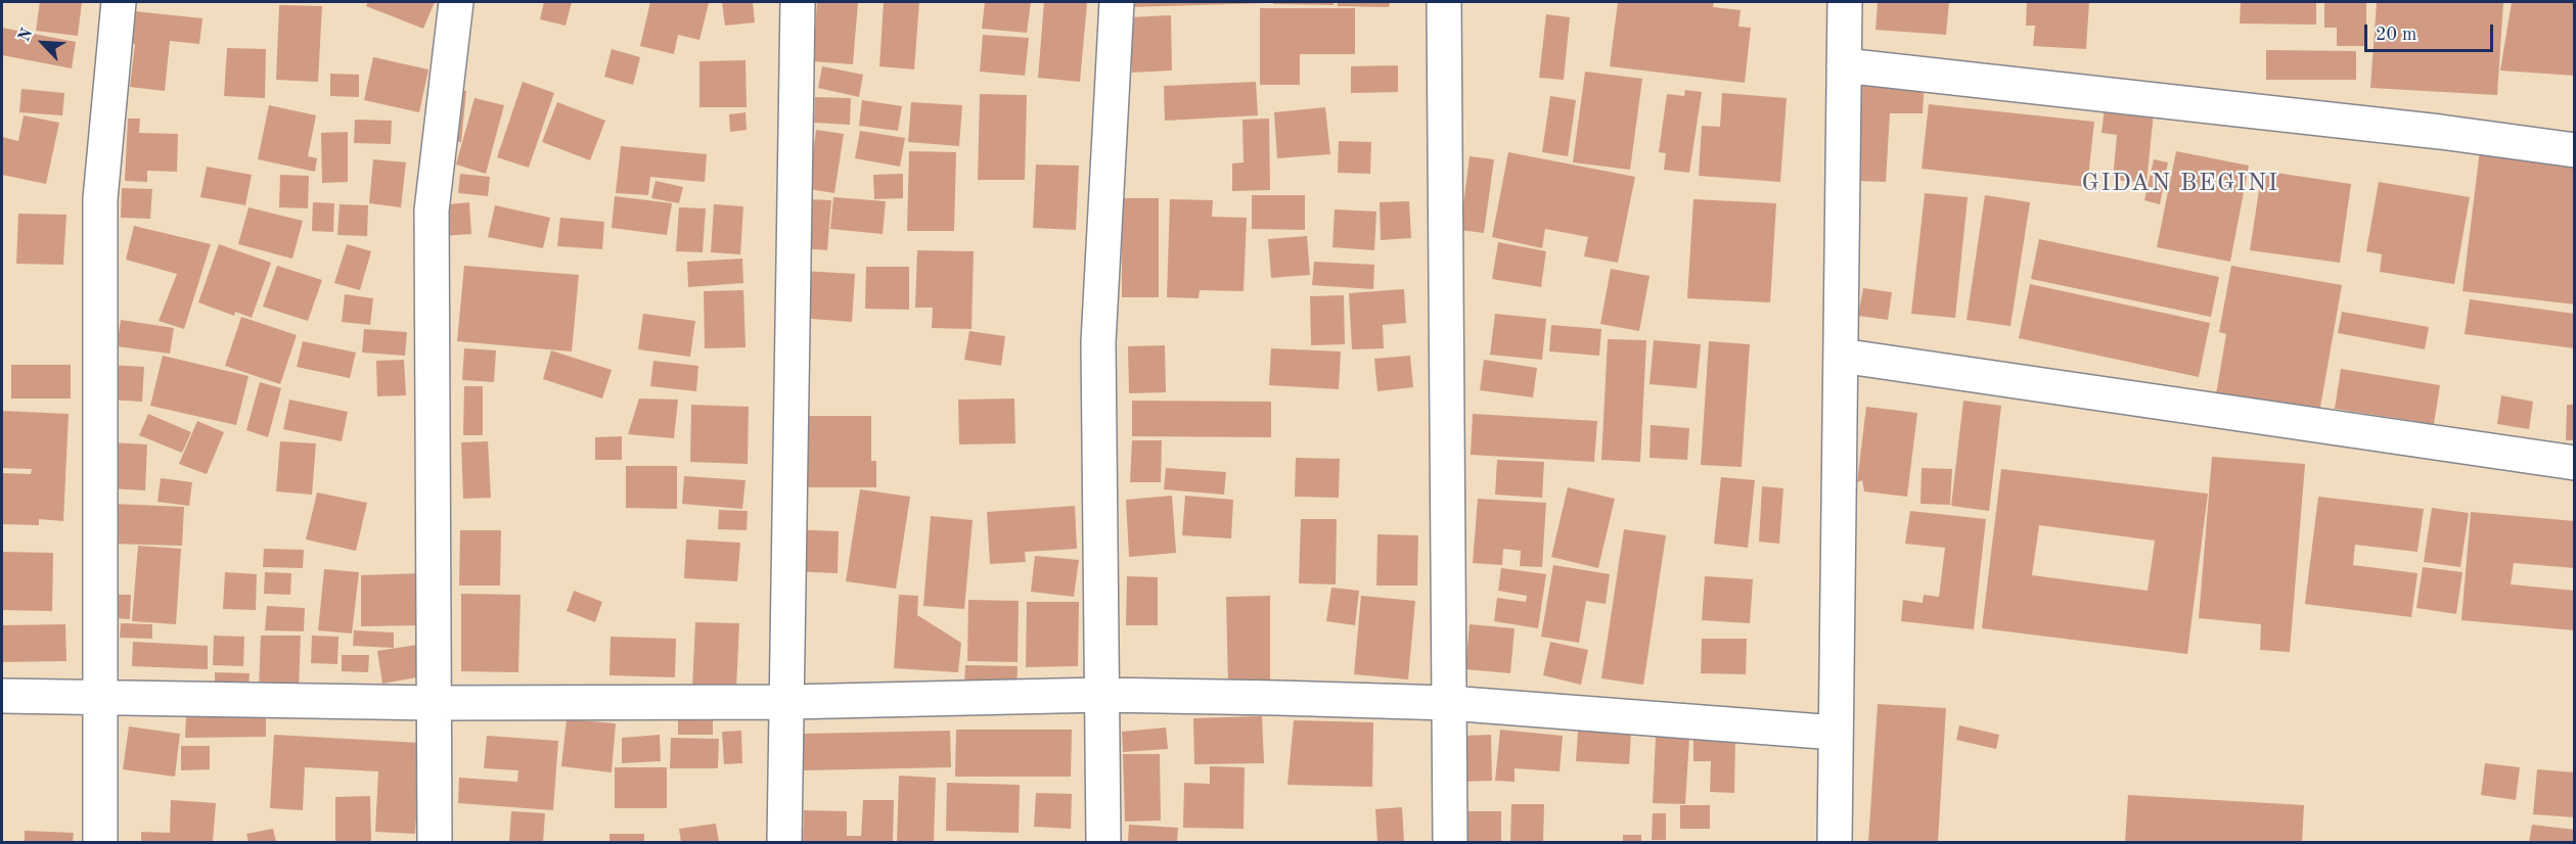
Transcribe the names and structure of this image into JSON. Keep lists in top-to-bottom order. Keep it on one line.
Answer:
{"districts":["GIDAN BEGINI"],"scale_bar":"20 m","north":"top left"}
